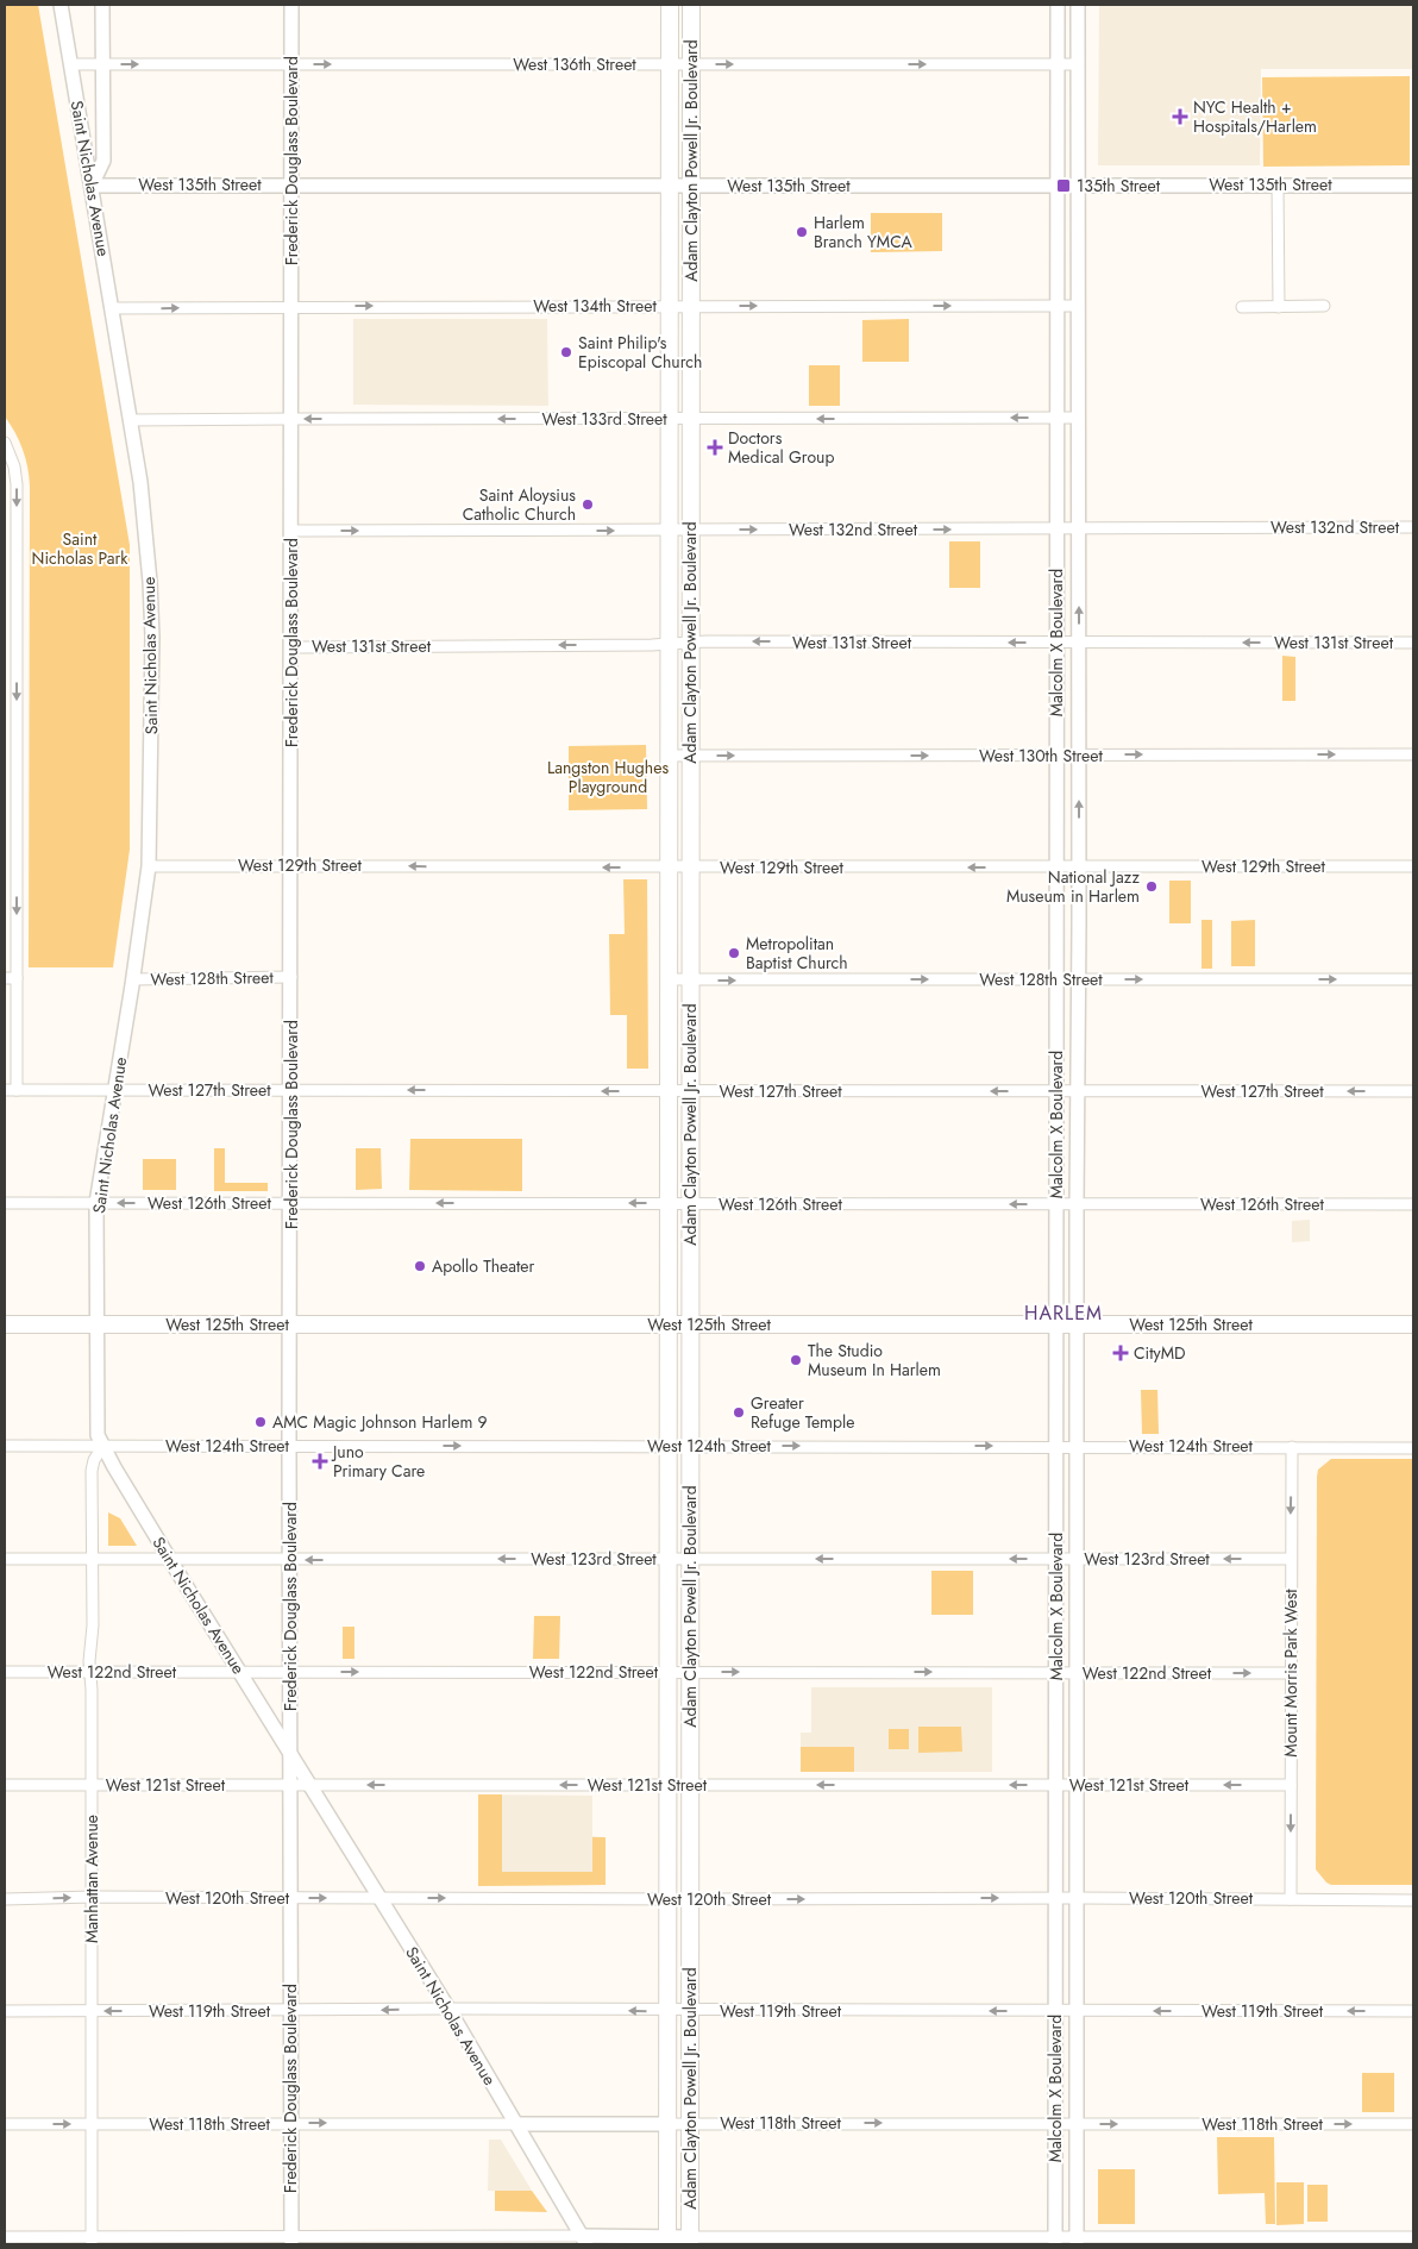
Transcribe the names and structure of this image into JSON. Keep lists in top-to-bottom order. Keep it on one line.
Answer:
{"streets":{"main road":["Frederick Douglass Boulevard","Adam Clayton Powell Jr. Boulevard","Saint Nicholas Avenue","West 135th Street","Malcolm X Boulevard","West 125th Street","West 118th Street"],"street":["West 136th Street","West 134th Street","West 133rd Street","West 132nd Street","West 131st Street","West 130th Street","West 129th Street","West 128th Street","West 127th Street","West 126th Street","West 124th Street","West 123rd Street","West 122nd Street","Mount Morris Park West","West 121st Street","Manhattan Avenue","West 120th Street","West 119th Street"]},"crossings":[["West 136th Street","Frederick Douglass Boulevard"],["West 136th Street","Adam Clayton Powell Jr. Boulevard"],["West 136th Street","Saint Nicholas Avenue"],["West 136th Street","Malcolm X Boulevard"],["Frederick Douglass Boulevard","Saint Nicholas Avenue"],["Frederick Douglass Boulevard","West 135th Street"],["Frederick Douglass Boulevard","West 134th Street"],["Frederick Douglass Boulevard","West 133rd Street"],["Frederick Douglass Boulevard","West 132nd Street"],["Frederick Douglass Boulevard","West 131st Street"],["Frederick Douglass Boulevard","West 129th Street"],["Frederick Douglass Boulevard","West 128th Street"],["Frederick Douglass Boulevard","West 127th Street"],["Frederick Douglass Boulevard","West 126th Street"],["Frederick Douglass Boulevard","West 125th Street"],["Frederick Douglass Boulevard","West 124th Street"],["Frederick Douglass Boulevard","West 123rd Street"],["Frederick Douglass Boulevard","West 122nd Street"],["Frederick Douglass Boulevard","West 121st Street"],["Frederick Douglass Boulevard","West 120th Street"],["Frederick Douglass Boulevard","West 119th Street"],["Frederick Douglass Boulevard","West 118th Street"],["Adam Clayton Powell Jr. Boulevard","West 135th Street"],["Adam Clayton Powell Jr. Boulevard","West 134th Street"],["Adam Clayton Powell Jr. Boulevard","West 133rd Street"],["Adam Clayton Powell Jr. Boulevard","West 132nd Street"],["Adam Clayton Powell Jr. Boulevard","West 131st Street"],["Adam Clayton Powell Jr. Boulevard","West 130th Street"],["Adam Clayton Powell Jr. Boulevard","West 129th Street"],["Adam Clayton Powell Jr. Boulevard","West 128th Street"],["Adam Clayton Powell Jr. Boulevard","West 127th Street"],["Adam Clayton Powell Jr. Boulevard","West 126th Street"],["Adam Clayton Powell Jr. Boulevard","West 125th Street"],["Adam Clayton Powell Jr. Boulevard","West 124th Street"],["Adam Clayton Powell Jr. Boulevard","West 123rd Street"],["Adam Clayton Powell Jr. Boulevard","West 122nd Street"],["Adam Clayton Powell Jr. Boulevard","West 121st Street"],["Adam Clayton Powell Jr. Boulevard","West 120th Street"],["Adam Clayton Powell Jr. Boulevard","West 119th Street"],["Adam Clayton Powell Jr. Boulevard","West 118th Street"],["Saint Nicholas Avenue","West 135th Street"],["Saint Nicholas Avenue","West 134th Street"],["Saint Nicholas Avenue","West 133rd Street"],["Saint Nicholas Avenue","West 129th Street"],["Saint Nicholas Avenue","West 128th Street"],["Saint Nicholas Avenue","West 127th Street"],["Saint Nicholas Avenue","West 126th Street"],["Saint Nicholas Avenue","West 125th Street"],["Saint Nicholas Avenue","West 124th Street"],["Saint Nicholas Avenue","West 123rd Street"],["Saint Nicholas Avenue","West 122nd Street"],["Saint Nicholas Avenue","West 121st Street"],["Saint Nicholas Avenue","Manhattan Avenue"],["Saint Nicholas Avenue","West 120th Street"],["Saint Nicholas Avenue","West 119th Street"],["Saint Nicholas Avenue","West 118th Street"],["West 135th Street","Malcolm X Boulevard"],["West 134th Street","Malcolm X Boulevard"],["West 133rd Street","Malcolm X Boulevard"],["West 132nd Street","Malcolm X Boulevard"],["West 131st Street","Malcolm X Boulevard"],["Malcolm X Boulevard","West 130th Street"],["Malcolm X Boulevard","West 129th Street"],["Malcolm X Boulevard","West 128th Street"],["Malcolm X Boulevard","West 127th Street"],["Malcolm X Boulevard","West 126th Street"],["Malcolm X Boulevard","West 125th Street"],["Malcolm X Boulevard","West 124th Street"],["Malcolm X Boulevard","West 123rd Street"],["Malcolm X Boulevard","West 122nd Street"],["Malcolm X Boulevard","West 121st Street"],["Malcolm X Boulevard","West 120th Street"],["Malcolm X Boulevard","West 119th Street"],["Malcolm X Boulevard","West 118th Street"],["West 124th Street","Mount Morris Park West"],["West 124th Street","Manhattan Avenue"],["West 123rd Street","Mount Morris Park West"],["West 123rd Street","Manhattan Avenue"],["West 122nd Street","Mount Morris Park West"],["West 122nd Street","Manhattan Avenue"],["Mount Morris Park West","West 121st Street"],["Mount Morris Park West","West 120th Street"],["West 121st Street","Manhattan Avenue"],["Manhattan Avenue","West 120th Street"],["Manhattan Avenue","West 119th Street"],["Manhattan Avenue","West 118th Street"]],"one_way":["West 136th Street","West 134th Street","West 133rd Street","West 132nd Street","West 131st Street","West 130th Street","West 129th Street","West 128th Street","West 127th Street","West 126th Street","West 124th Street","West 123rd Street","West 122nd Street","Mount Morris Park West","West 121st Street","West 120th Street","West 119th Street","West 118th Street"],"districts":["HARLEM"],"parks":["Saint Nicholas Park","Langston Hughes Playground"],"places":{"health":["NYC Health + Hospitals/Harlem","Doctors Medical Group","CityMD","Juno Primary Care"],"transit":["135th Street"],"other":["Harlem Branch YMCA","Saint Philip's Episcopal Church","Saint Aloysius Catholic Church","National Jazz Museum in Harlem","Metropolitan Baptist Church","Apollo Theater","The Studio Museum In Harlem","Greater Refuge Temple","AMC Magic Johnson Harlem 9"]}}
